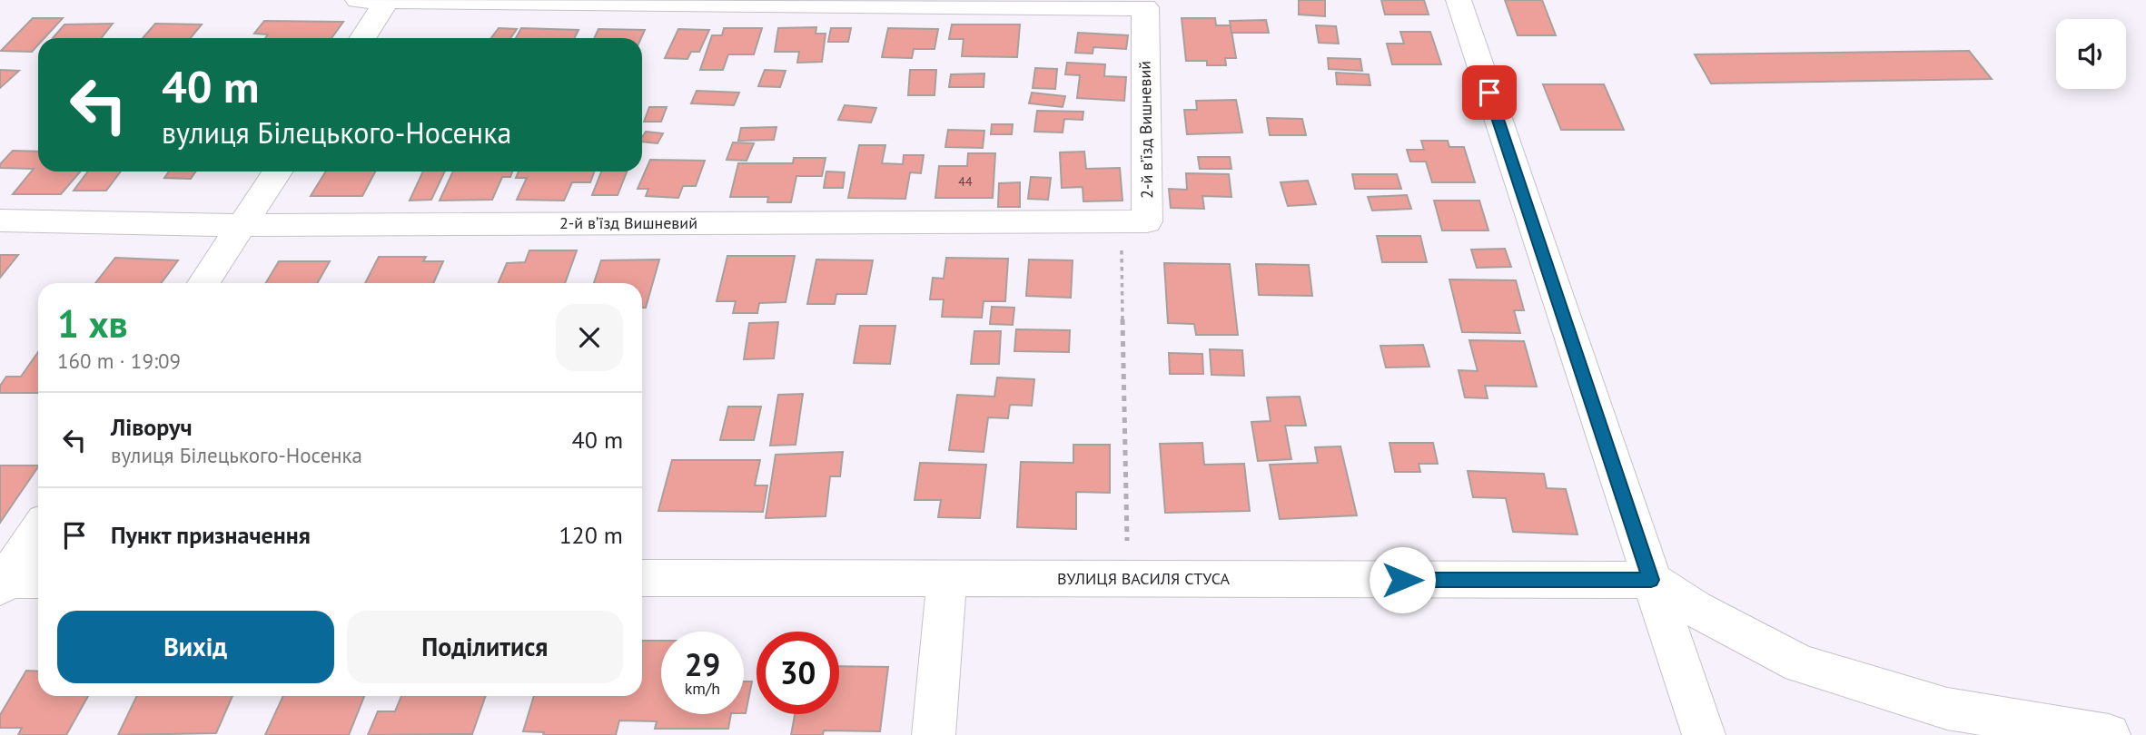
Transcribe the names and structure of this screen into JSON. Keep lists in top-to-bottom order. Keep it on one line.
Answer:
{"streets":{"street":["2-й вʼїзд Вишневий","ВУЛИЦЯ ВАСИЛЯ СТУСА"]},"house_numbers":["44"],"page":{"turn":["40 m","вулиця Білецького-Носенка"],"heading":["1 хв","160 m · 19:09"],"list":[{"name":"Ліворуч","note":"вулиця Білецького-Носенка","value":"40 m"},{"name":"Пункт призначення","value":"120 m"}],"buttons":["Вихід","Поділитися"],"speed":"29 km/h","limit":"30"}}
